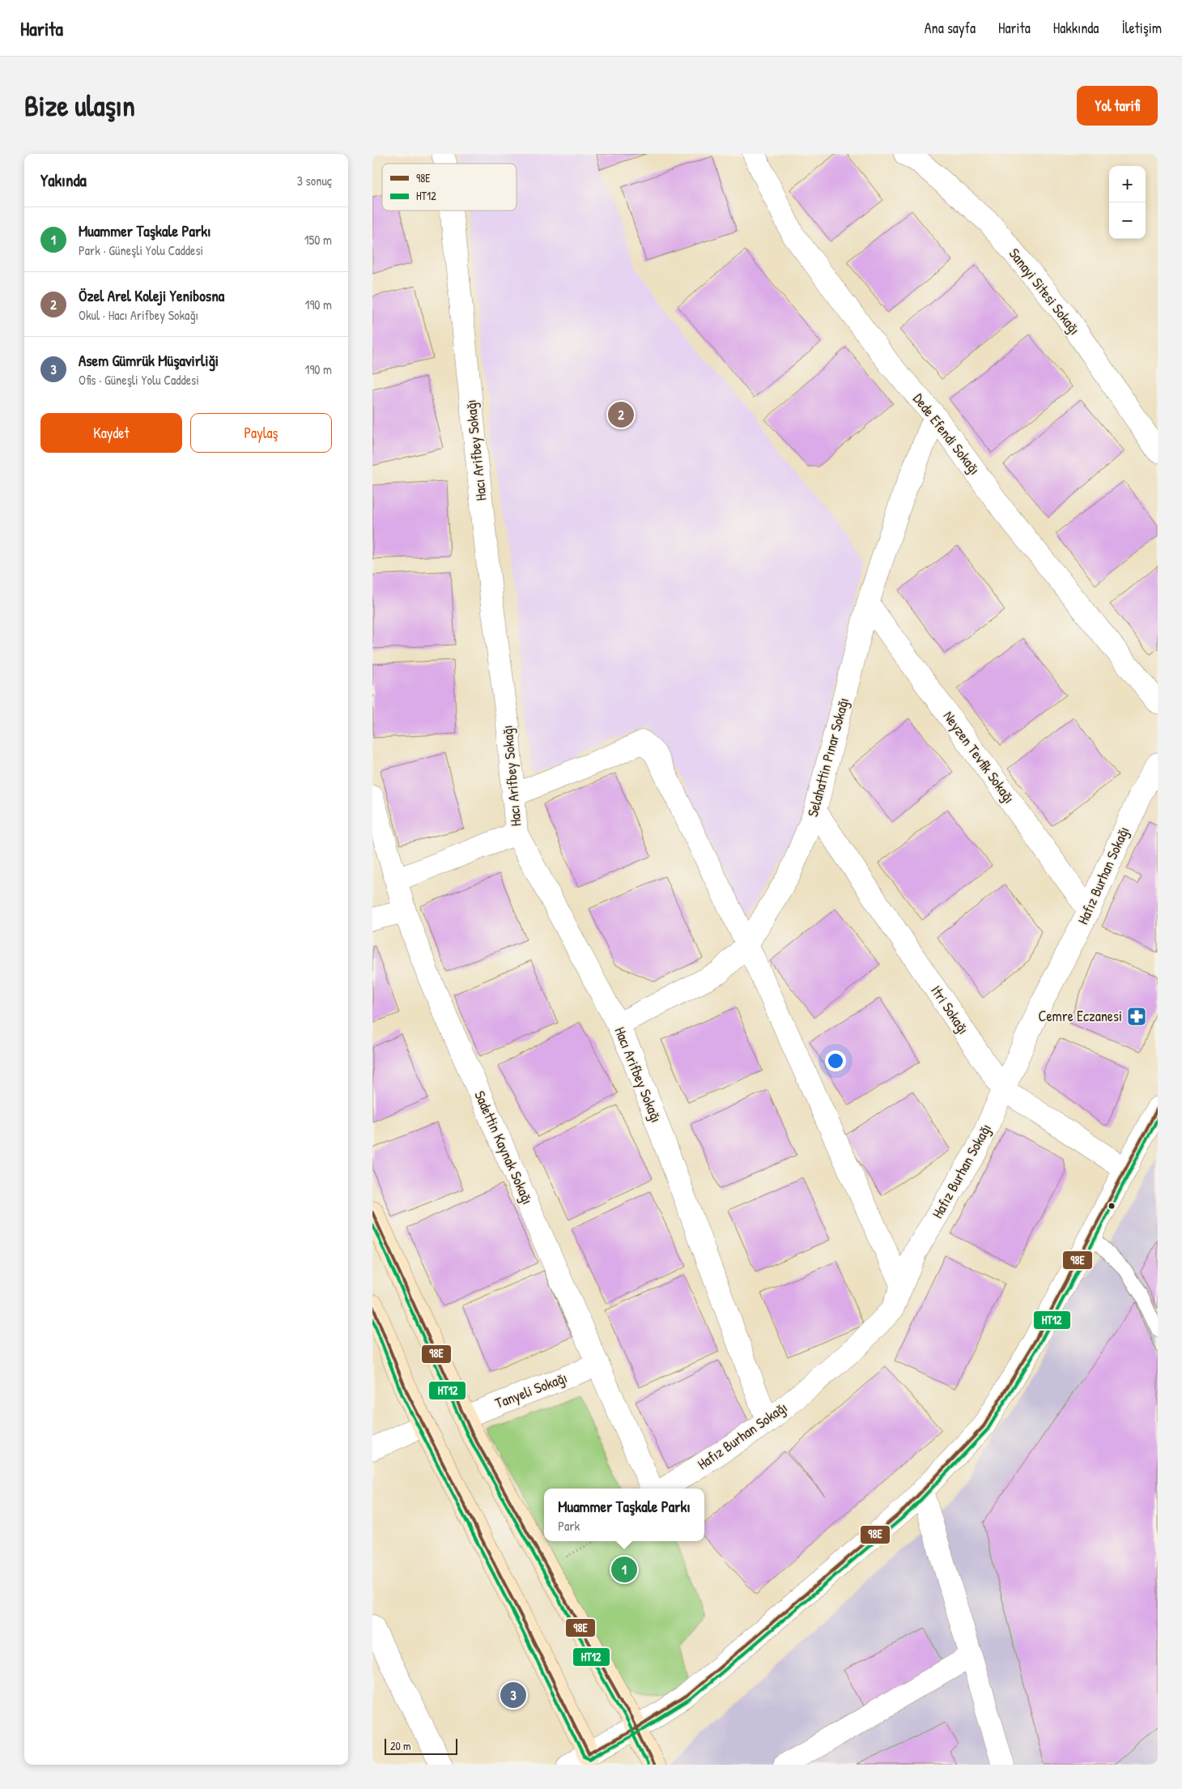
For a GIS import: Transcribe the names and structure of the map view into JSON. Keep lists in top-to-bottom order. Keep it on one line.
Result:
{"streets":{"street":["Sanayi Sitesi Sokağı","Dede Efendi Sokağı","Hacı Arifbey Sokağı","Selahattin Pınar Sokağı","Neyzen Tevfik Sokağı","Hafız Burhan Sokağı","Itri Sokağı","Sadettin Kaynak Sokağı","Tanyeli Sokağı"]},"crossings":[["Dede Efendi Sokağı","Selahattin Pınar Sokağı"],["Hacı Arifbey Sokağı","Selahattin Pınar Sokağı"],["Hacı Arifbey Sokağı","Hafız Burhan Sokağı"],["Selahattin Pınar Sokağı","Neyzen Tevfik Sokağı"],["Selahattin Pınar Sokağı","Itri Sokağı"],["Neyzen Tevfik Sokağı","Hafız Burhan Sokağı"],["Hafız Burhan Sokağı","Itri Sokağı"],["Sadettin Kaynak Sokağı","Tanyeli Sokağı"]],"places":{"pharmacy":["Cemre Eczanesi"]},"lines":["transit line 98E","transit line HT12"],"legend":["98E","HT12"],"scale_bar":"20 m","page":{"header":"Harita","nav":["Ana sayfa","Harita","Hakkında","İletişim"],"buttons":["Yol tarifi",["Kaydet","Paylaş"]],"title":"Bize ulaşın","heading":["Yakında","3 sonuç"],"map_buttons":["+","−"],"list":[{"mark":"1","name":"Muammer Taşkale Parkı","note":"Park · Güneşli Yolu Caddesi","value":"150 m"},{"mark":"2","name":"Özel Arel Koleji Yenibosna","note":"Okul · Hacı Arifbey Sokağı","value":"190 m"},{"mark":"3","name":"Asem Gümrük Müşavirliği","note":"Ofis · Güneşli Yolu Caddesi","value":"190 m"}],"pins":["2","1","3"],"popup":["Muammer Taşkale Parkı","Park"],"scale":"20 m"}}
